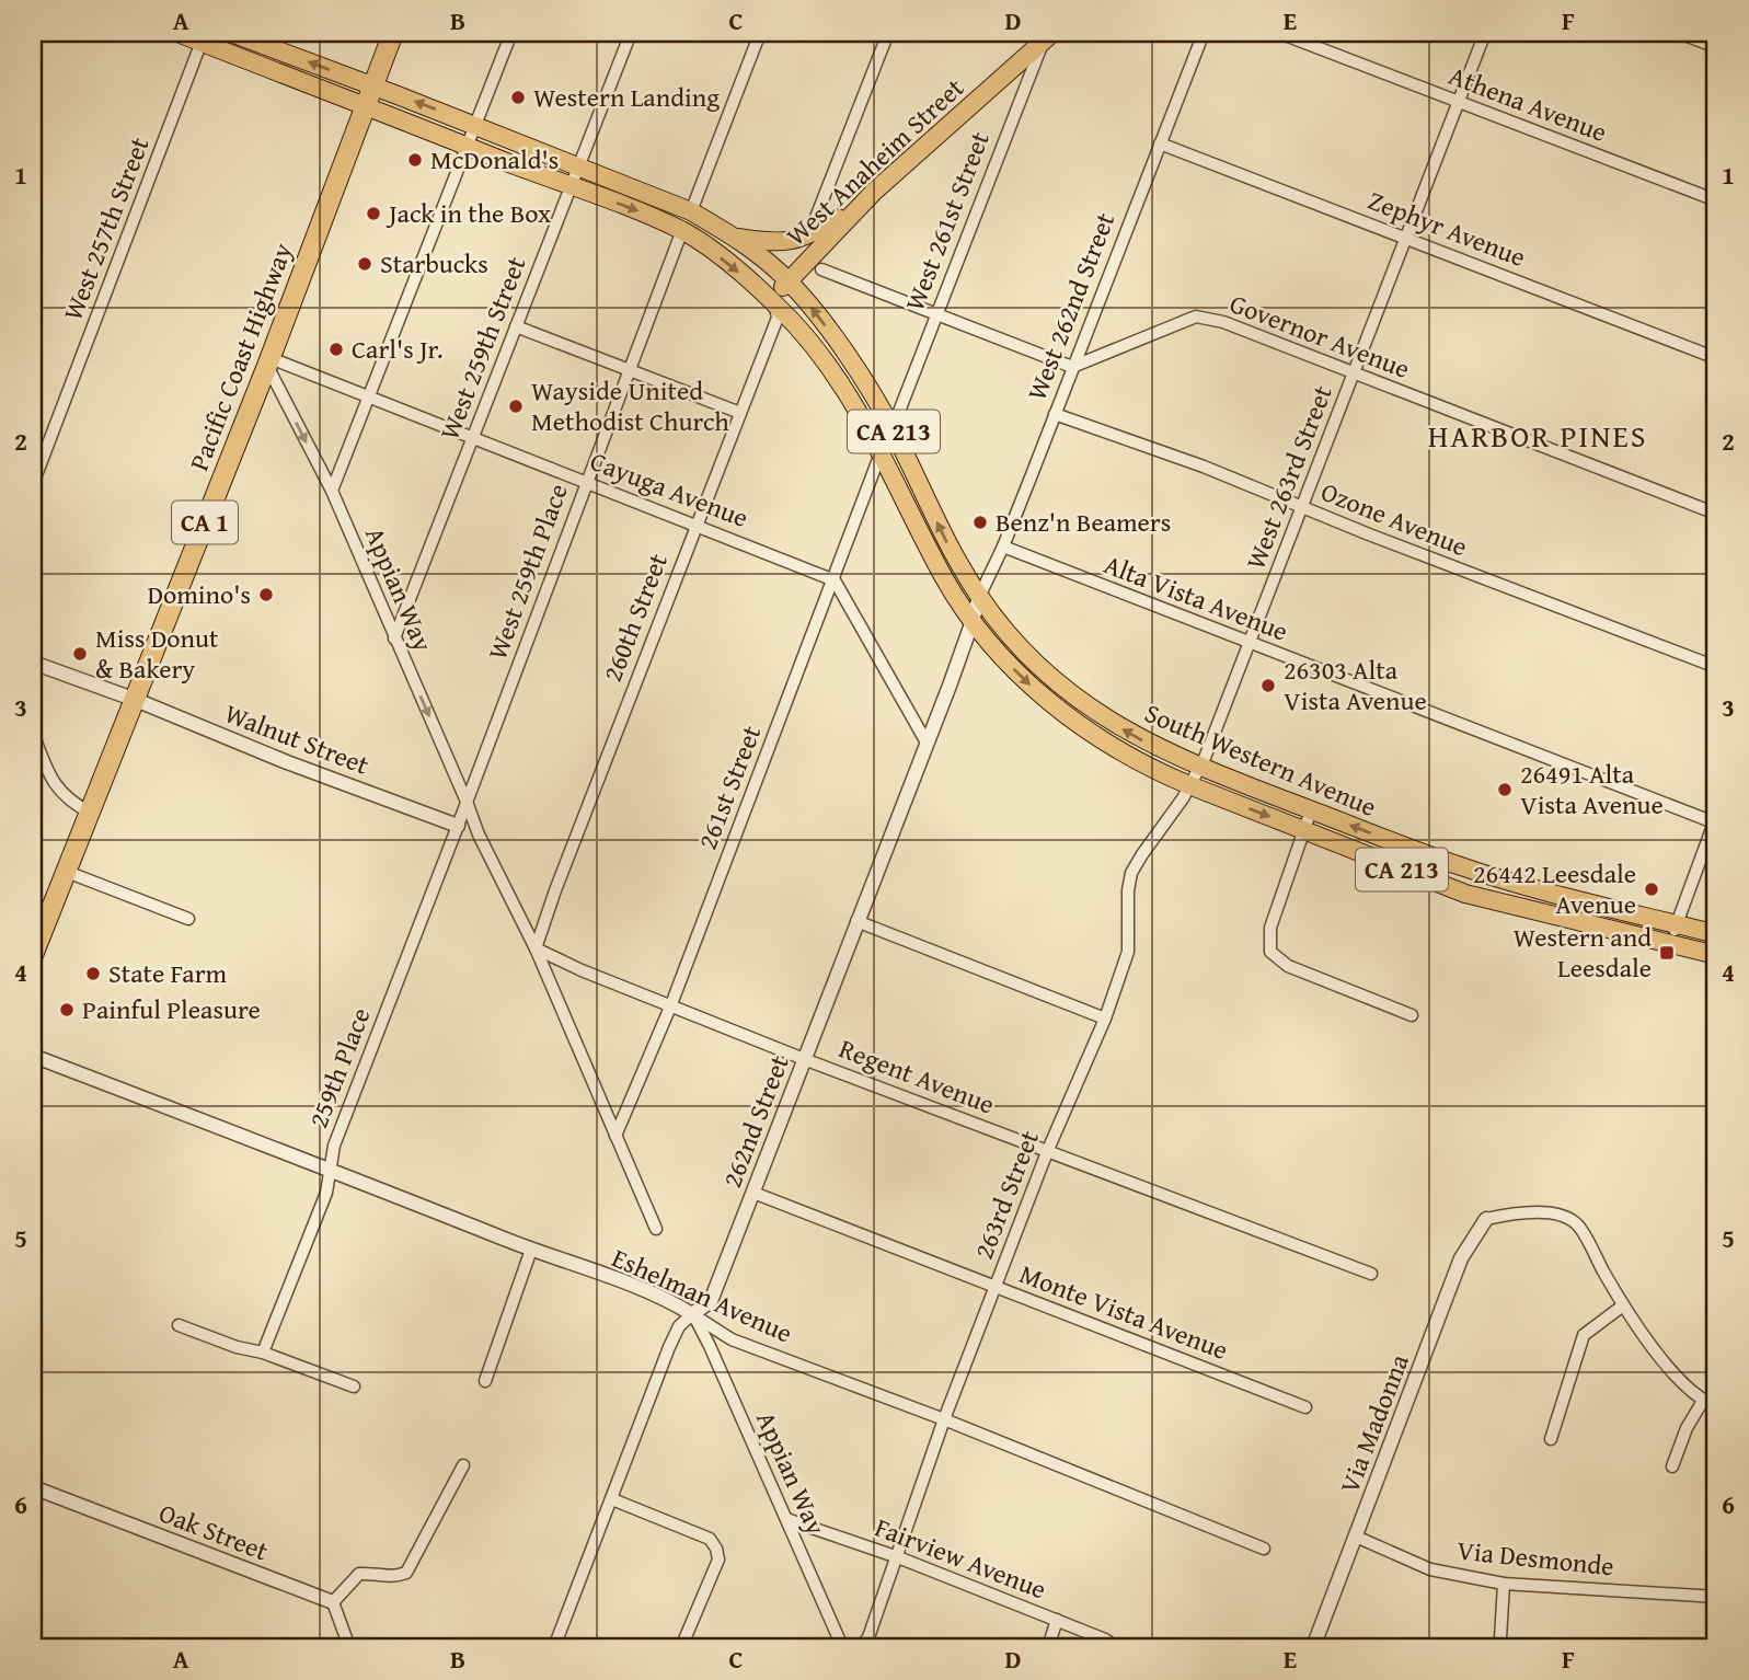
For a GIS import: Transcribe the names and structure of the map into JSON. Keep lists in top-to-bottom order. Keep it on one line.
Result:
{"streets":{"highway":["Pacific Coast Highway","CA 1"],"main road":["West Anaheim Street","CA 213","South Western Avenue"],"street":["Athena Avenue","West 261st Street","West 257th Street","Zephyr Avenue","West 262nd Street","Governor Avenue","West 259th Street","West 263rd Street","Cayuga Avenue","Ozone Avenue","West 259th Place","Appian Way","Alta Vista Avenue","260th Street","Walnut Street","261st Street","259th Place","Regent Avenue","262nd Street","263rd Street","Eshelman Avenue","Monte Vista Avenue","Via Madonna","Oak Street","Fairview Avenue","Via Desmonde"]},"crossings":[["Athena Avenue","West 263rd Street"],["West Anaheim Street","West 261st Street"],["West Anaheim Street","260th Street"],["West Anaheim Street","South Western Avenue"],["West 261st Street","South Western Avenue"],["West 257th Street","South Western Avenue"],["Zephyr Avenue","West 262nd Street"],["Zephyr Avenue","West 263rd Street"],["West 262nd Street","Governor Avenue"],["West 262nd Street","Ozone Avenue"],["West 262nd Street","Alta Vista Avenue"],["West 262nd Street","South Western Avenue"],["West 262nd Street","262nd Street"],["Governor Avenue","West 263rd Street"],["West 259th Street","Cayuga Avenue"],["West 259th Street","Appian Way"],["West 259th Street","South Western Avenue"],["Pacific Coast Highway","Cayuga Avenue"],["Pacific Coast Highway","Appian Way"],["Pacific Coast Highway","Walnut Street"],["Pacific Coast Highway","South Western Avenue"],["West 263rd Street","Ozone Avenue"],["West 263rd Street","Alta Vista Avenue"],["West 263rd Street","South Western Avenue"],["West 263rd Street","263rd Street"],["Cayuga Avenue","West 259th Place"],["Cayuga Avenue","Appian Way"],["Cayuga Avenue","260th Street"],["Cayuga Avenue","261st Street"],["West 259th Place","Appian Way"],["West 259th Place","South Western Avenue"],["West 259th Place","259th Place"],["Appian Way","260th Street"],["Appian Way","261st Street"],["Appian Way","259th Place"],["Appian Way","Regent Avenue"],["Appian Way","262nd Street"],["Appian Way","Eshelman Avenue"],["Appian Way","Fairview Avenue"],["260th Street","South Western Avenue"],["260th Street","Regent Avenue"],["Walnut Street","259th Place"],["South Western Avenue","261st Street"],["South Western Avenue","262nd Street"],["South Western Avenue","263rd Street"],["261st Street","Regent Avenue"],["259th Place","Eshelman Avenue"],["Regent Avenue","262nd Street"],["Regent Avenue","263rd Street"],["262nd Street","Eshelman Avenue"],["262nd Street","Monte Vista Avenue"],["263rd Street","Eshelman Avenue"],["263rd Street","Monte Vista Avenue"],["263rd Street","Fairview Avenue"],["Via Madonna","Via Desmonde"]],"districts":["HARBOR PINES"],"places":{"other":["Western Landing","McDonald's","Jack in the Box","Starbucks","Carl's Jr.","Wayside United Methodist Church","Benz'n Beamers","Domino's","Miss Donut & Bakery","26303 Alta Vista Avenue","26491 Alta Vista Avenue","26442 Leesdale Avenue","State Farm","Painful Pleasure"],"transit":["Western and Leesdale"]},"grid":{"columns":["A","B","C","D","E","F"],"rows":["1","2","3","4","5","6"]}}
